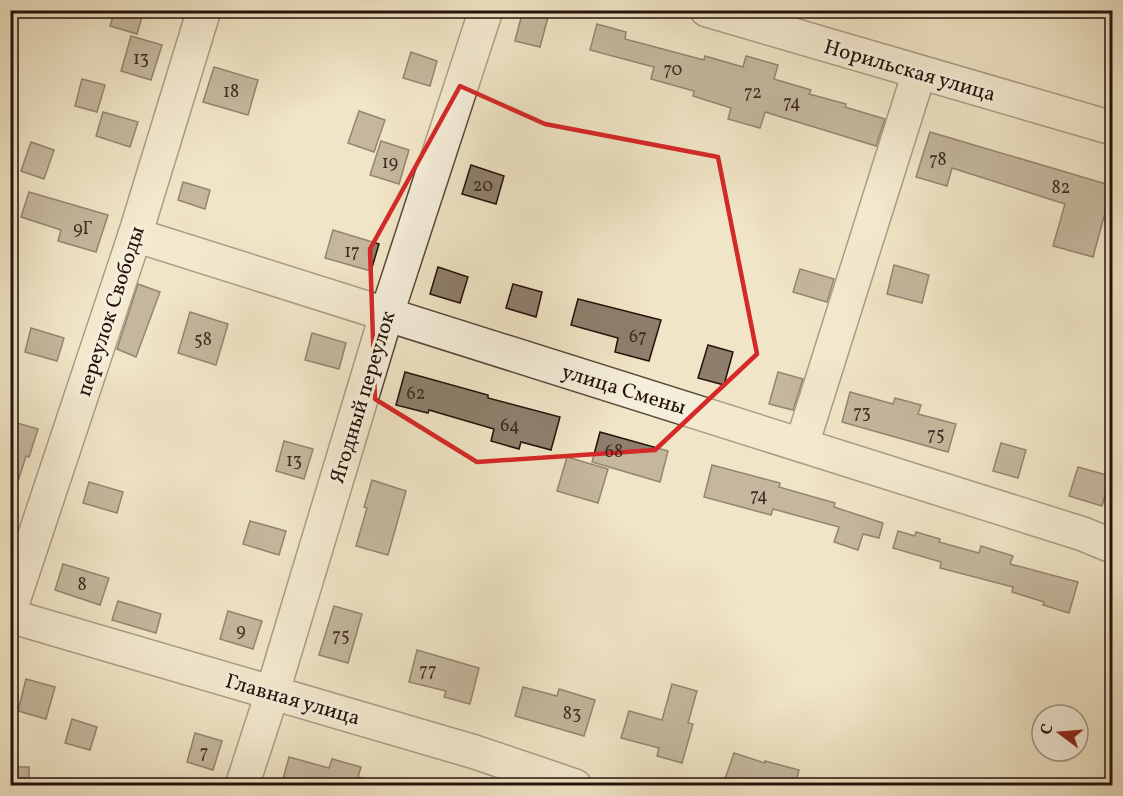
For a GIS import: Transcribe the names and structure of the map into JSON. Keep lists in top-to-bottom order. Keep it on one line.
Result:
{"streets":{"street":["Норильская улица","переулок Свободы","улица Смены","Ягодный переулок","Главная улица"]},"crossings":[["переулок Свободы","улица Смены"],["улица Смены","Ягодный переулок"],["Ягодный переулок","Главная улица"]],"house_numbers":["13","70","18","72","74","78","19","20","82","9Г","17","67","58","62","73","64","75","68","13","74","8","9","75","77","83","7"],"north":"left"}
